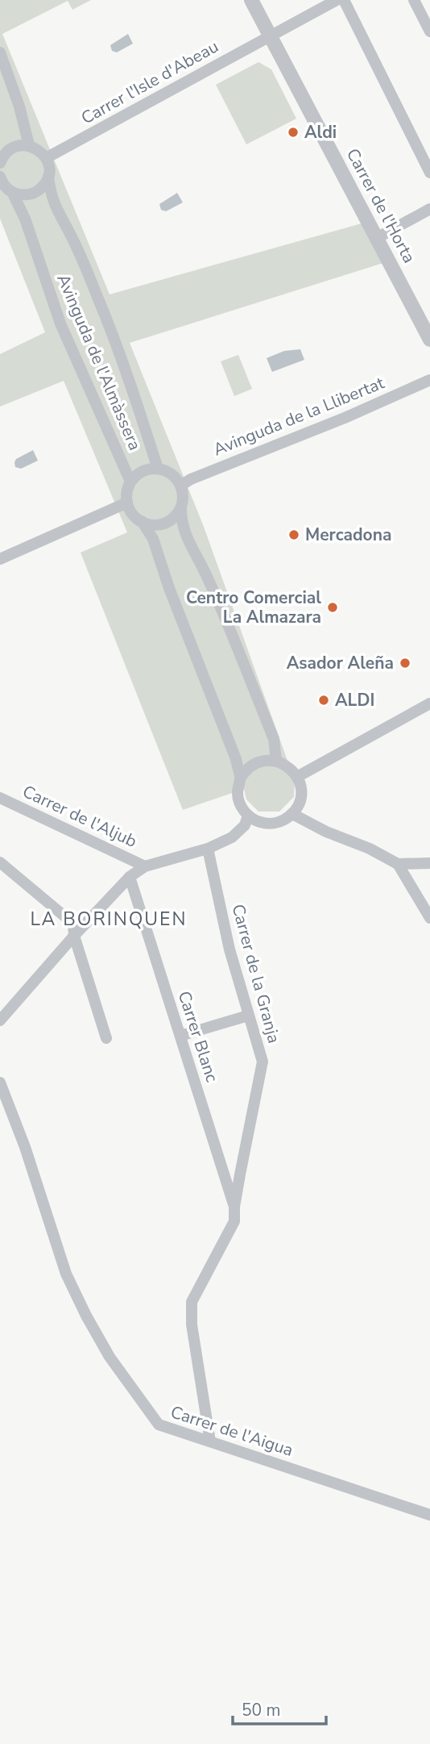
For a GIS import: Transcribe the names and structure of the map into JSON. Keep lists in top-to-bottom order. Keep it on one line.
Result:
{"streets":{"street":["Carrer l'Isle d'Abeau","Carrer de l'Horta","Avinguda de l'Almàssera","Avinguda de la Llibertat","Carrer de l'Aljub","Carrer de la Granja","Carrer Blanc","Carrer de l'Aigua"]},"crossings":[["Carrer l'Isle d'Abeau","Carrer de l'Horta"],["Carrer l'Isle d'Abeau","Avinguda de l'Almàssera"],["Avinguda de l'Almàssera","Avinguda de la Llibertat"],["Carrer de la Granja","Carrer Blanc"],["Carrer de la Granja","Carrer de l'Aigua"]],"districts":["LA BORINQUEN"],"places":["Aldi","Mercadona","Centro Comercial La Almazara","Asador Aleña","ALDI"],"scale_bar":"50 m"}
